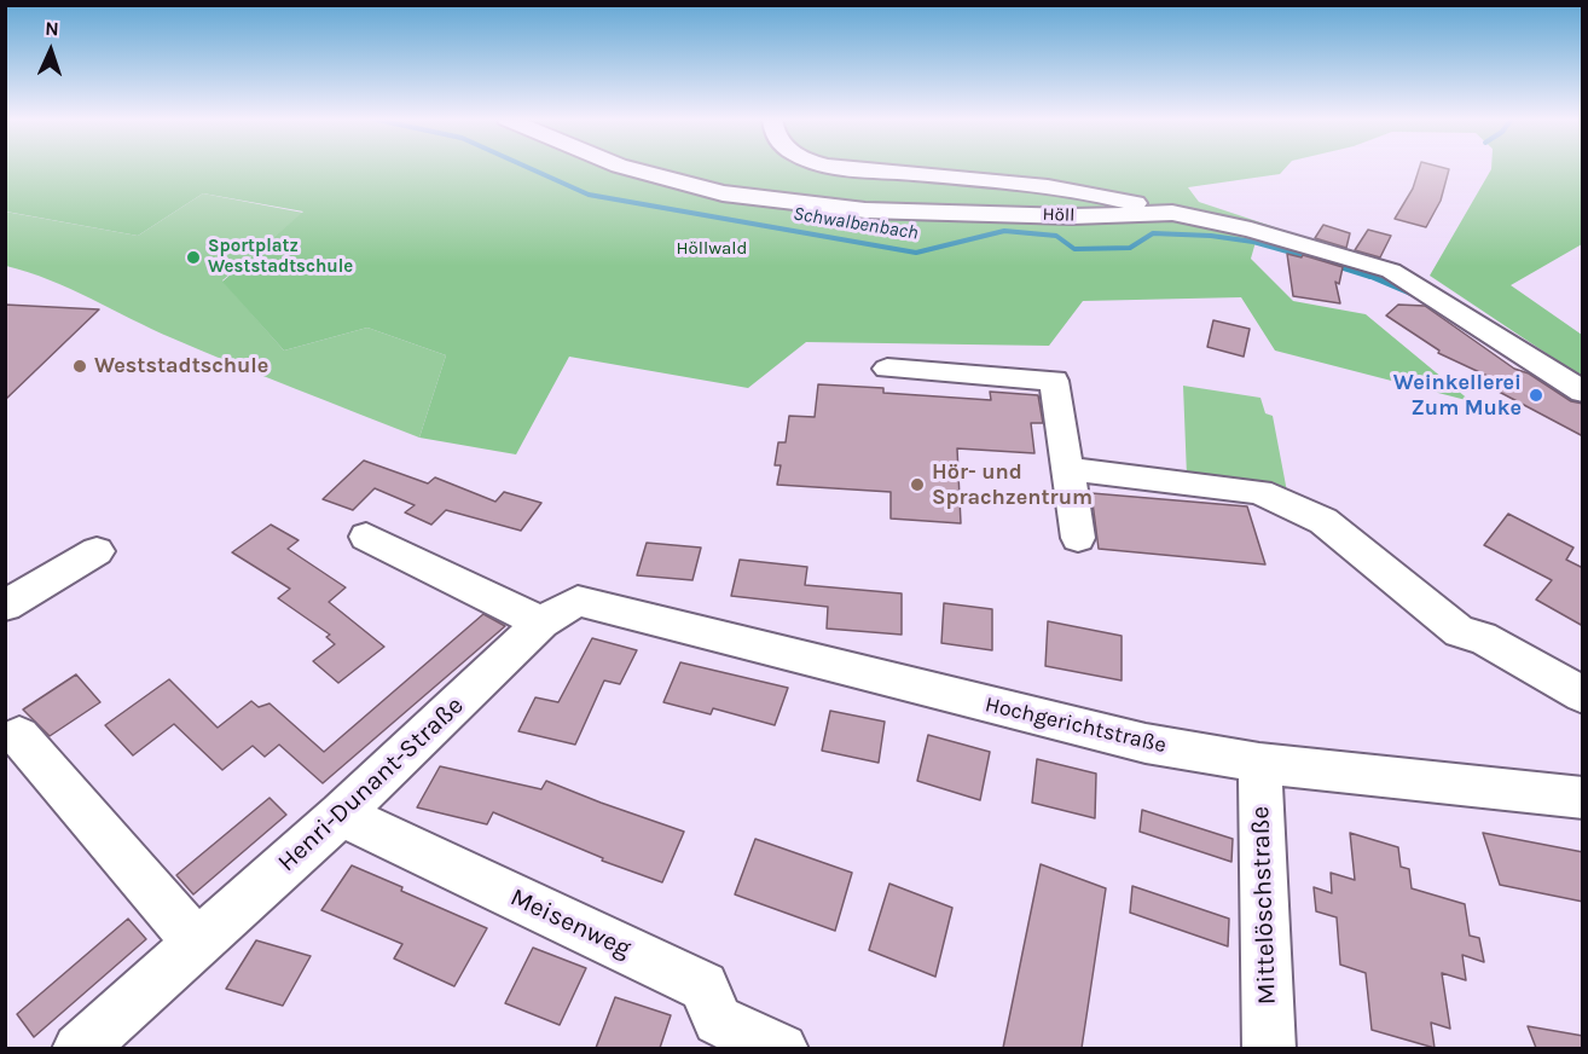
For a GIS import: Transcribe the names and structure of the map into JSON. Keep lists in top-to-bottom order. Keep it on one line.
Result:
{"streets":{"street":["Höll","Hochgerichtstraße","Henri-Dunant-Straße","Mittelöschstraße","Meisenweg"]},"crossings":[["Hochgerichtstraße","Henri-Dunant-Straße"],["Hochgerichtstraße","Mittelöschstraße"],["Henri-Dunant-Straße","Meisenweg"]],"water":["Schwalbenbach"],"parks":["Höllwald"],"places":["Sportplatz Weststadtschule","Weststadtschule","Weinkellerei Zum Muke","Hör- und Sprachzentrum"],"north":"top"}
